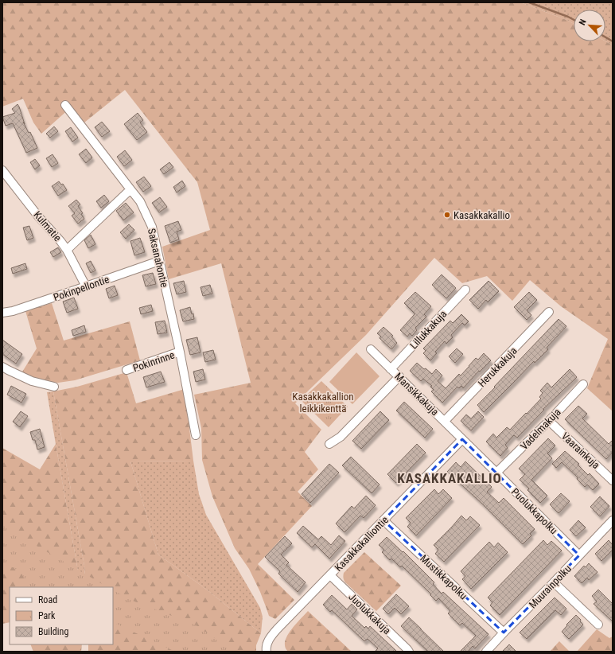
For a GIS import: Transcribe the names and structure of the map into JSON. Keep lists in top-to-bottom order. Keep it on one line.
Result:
{"streets":{"street":["Kulmatie","Saksanahontie","Pokinpellontie","Lillukkakuja","Pokinrinne","Herukkakuja","Mansikkakuja","Vadelmakuja","Vaarainkuja","Puolukkapolku","Kasakkakalliontie","Mustikkapolku","Muurainpolku","Juolukkakuja"]},"crossings":[["Kulmatie","Pokinpellontie"],["Saksanahontie","Pokinpellontie"],["Saksanahontie","Pokinrinne"],["Lillukkakuja","Mansikkakuja"],["Herukkakuja","Mansikkakuja"],["Mansikkakuja","Puolukkapolku"],["Mansikkakuja","Kasakkakalliontie"],["Vadelmakuja","Vaarainkuja"],["Vadelmakuja","Puolukkapolku"],["Puolukkapolku","Kasakkakalliontie"],["Puolukkapolku","Muurainpolku"],["Kasakkakalliontie","Mustikkapolku"],["Kasakkakalliontie","Juolukkakuja"],["Mustikkapolku","Muurainpolku"]],"districts":["KASAKKAKALLIO"],"parks":["Kasakkakallion leikkikenttä"],"places":["Kasakkakallio"],"legend":["Road","Park","Building"],"north":"top left"}
